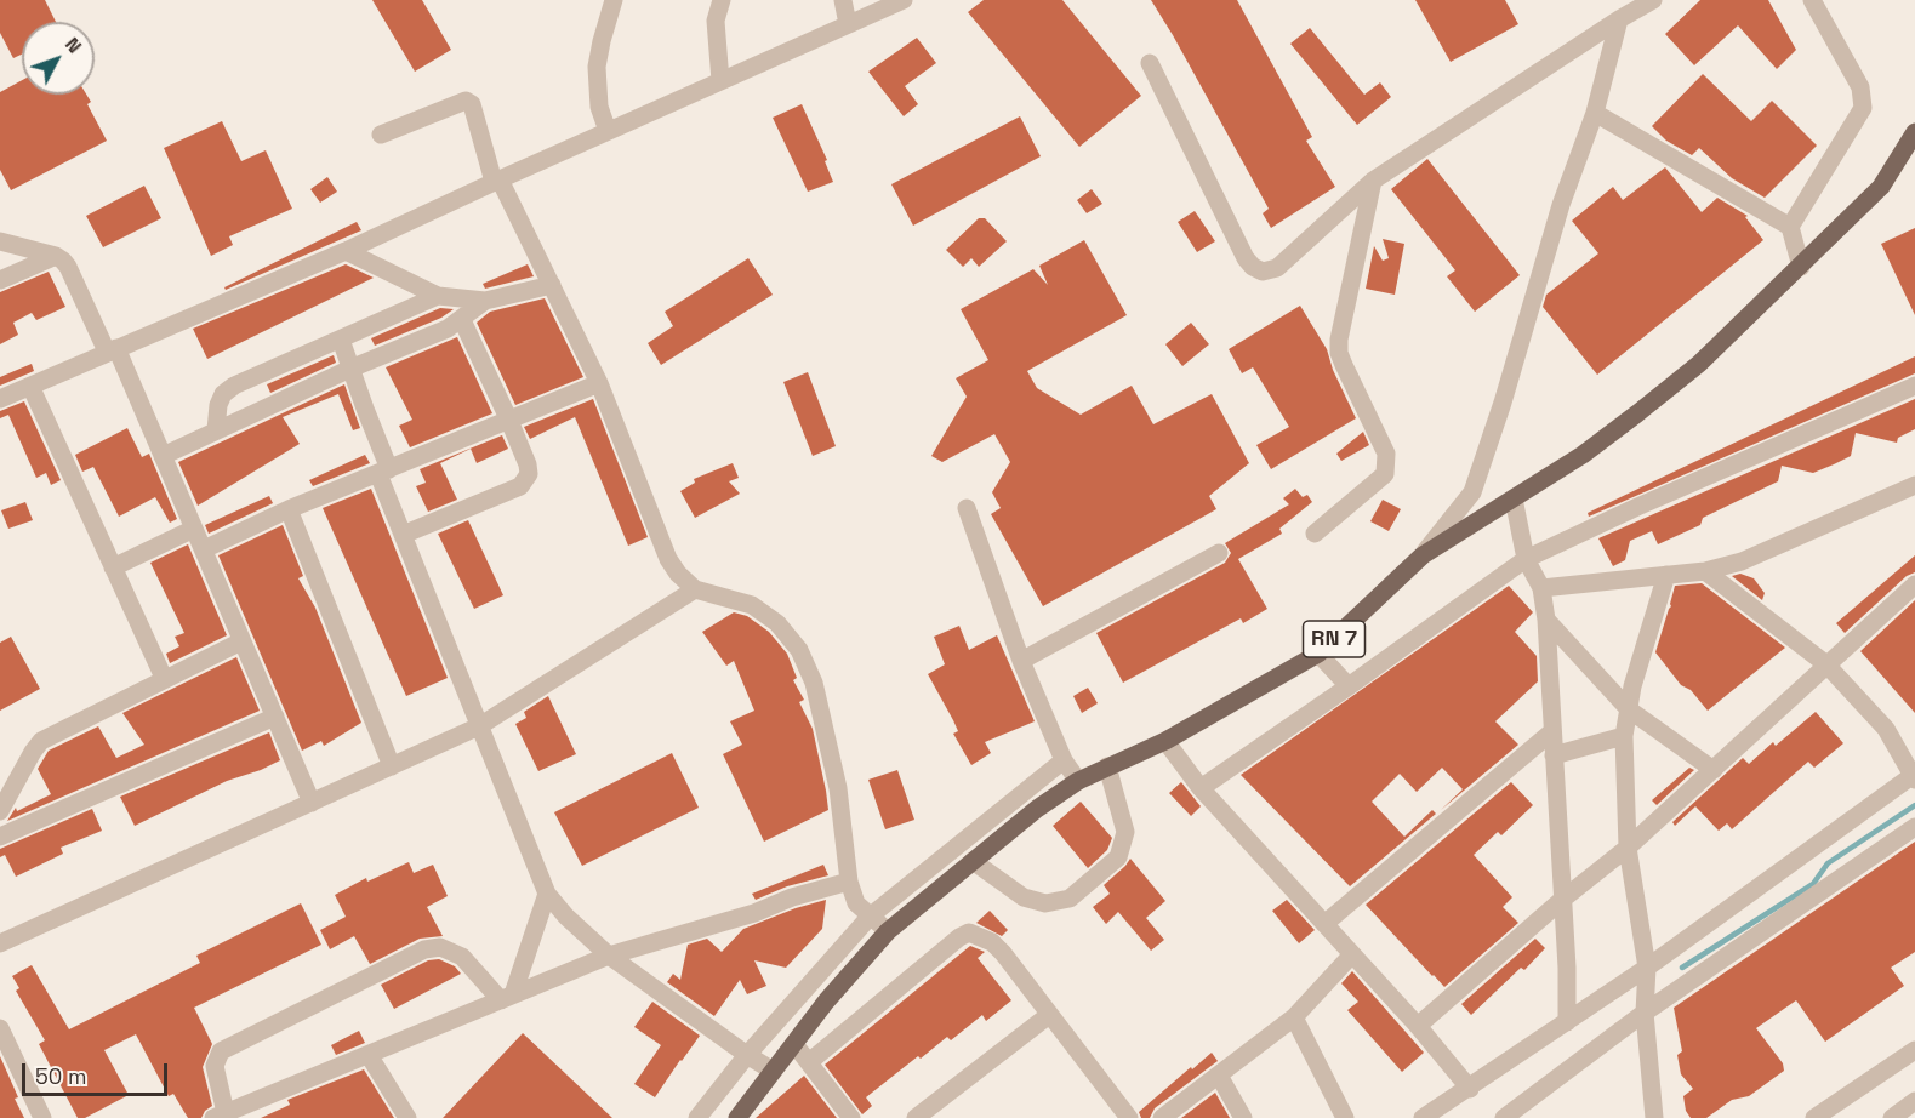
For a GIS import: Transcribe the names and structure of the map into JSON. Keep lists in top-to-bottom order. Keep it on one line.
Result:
{"streets":{"main road":["RN 7"]},"scale_bar":"50 m","north":"top right"}
